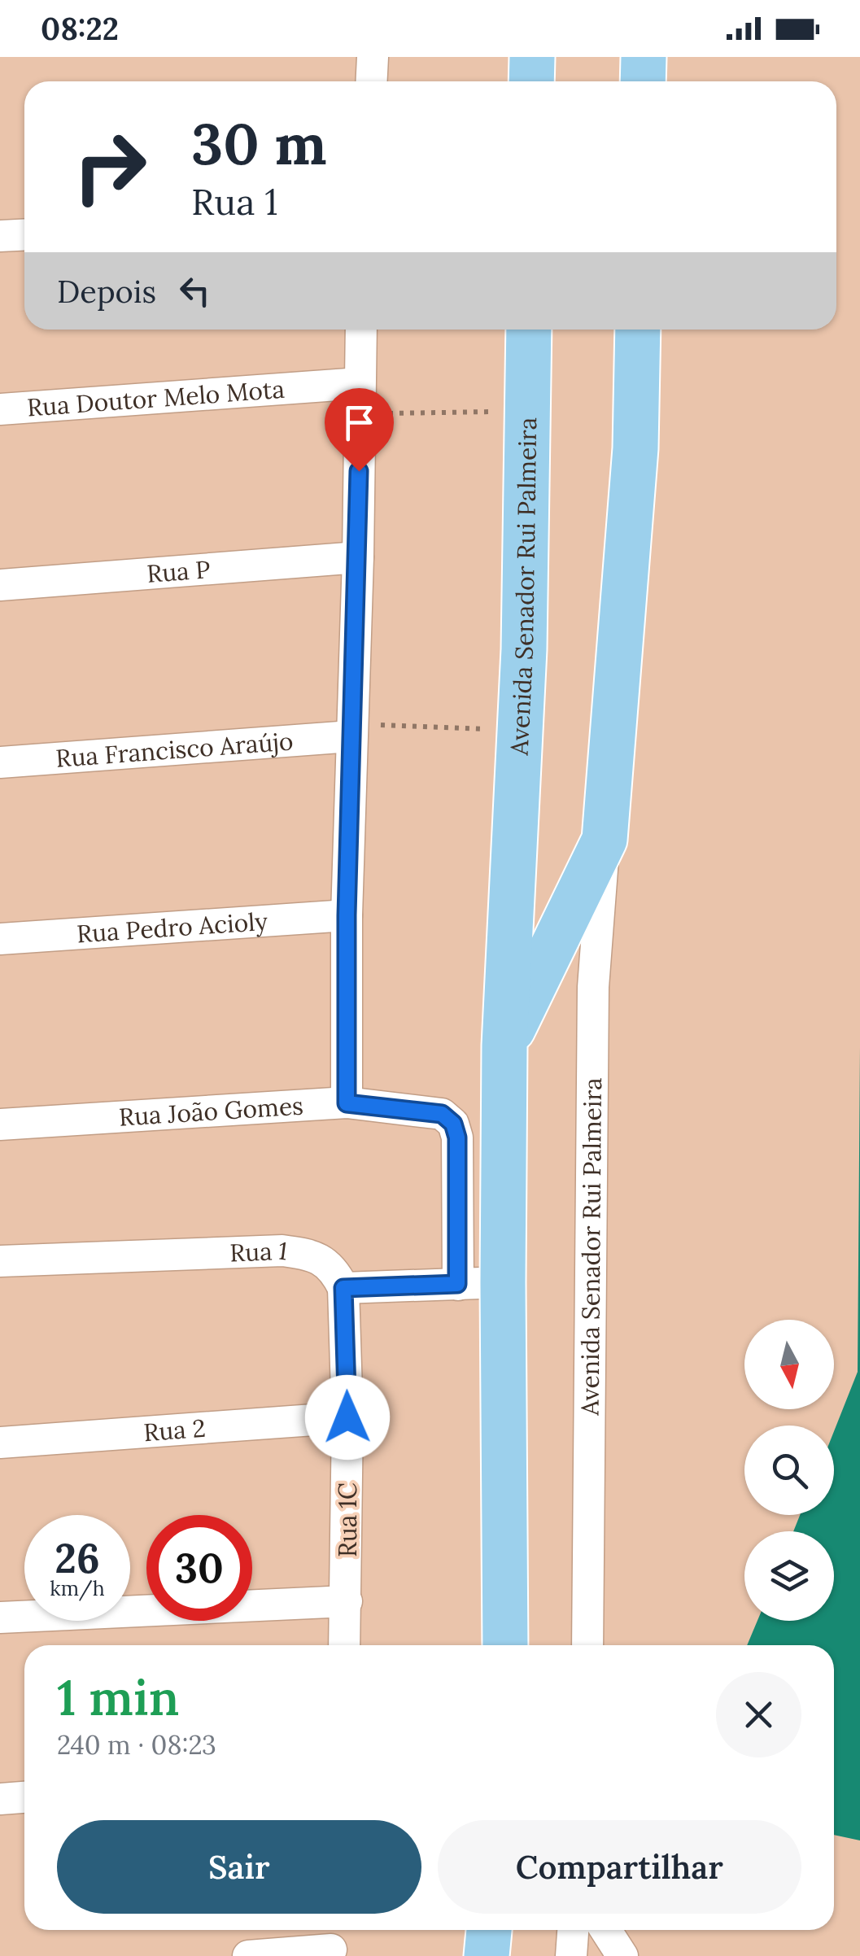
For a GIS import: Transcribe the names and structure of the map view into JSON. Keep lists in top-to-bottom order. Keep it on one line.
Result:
{"streets":{"main road":["Avenida Senador Rui Palmeira"],"street":["Rua Doutor Melo Mota","Rua P","Rua Francisco Araújo","Rua Pedro Acioly","Rua João Gomes","Rua 1","Rua 2","Rua 1C"]},"crossings":[["Rua 1","Rua 1C"],["Rua 2","Rua 1C"]],"north":"bottom","page":{"status":"08:22","turn":["30 m","Rua 1"],"then":"Depois","speed":"26 km/h","limit":"30","heading":["1 min","240 m · 08:23"],"buttons":["Sair","Compartilhar"]}}
